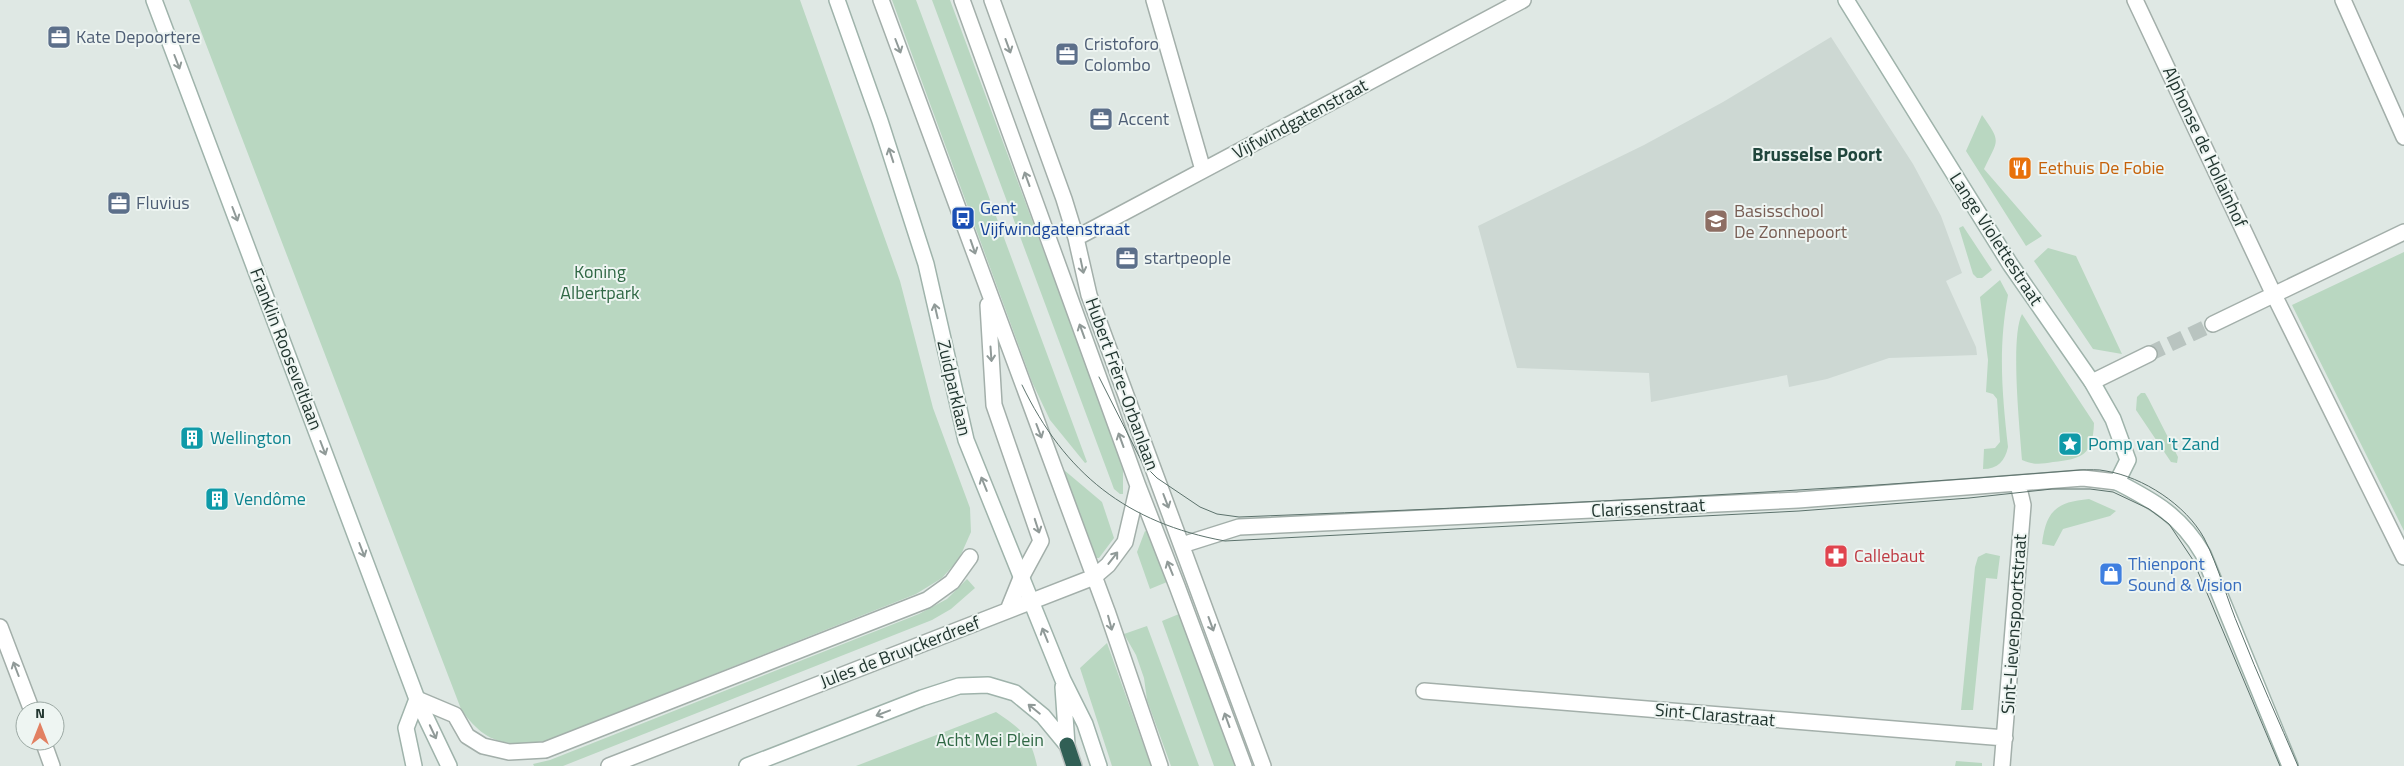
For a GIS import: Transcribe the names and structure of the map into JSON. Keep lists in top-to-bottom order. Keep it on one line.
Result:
{"streets":{"street":["Vijfwindgatenstraat","Alphonse de Hollainhof","Lange Violettestraat","Franklin Rooseveltlaan","Hubert Frère-Orbanlaan","Zuidparklaan","Clarissenstraat","Sint-Lievenspoortstraat","Jules de Bruyckerdreef","Sint-Clarastraat"]},"crossings":[["Vijfwindgatenstraat","Hubert Frère-Orbanlaan"],["Lange Violettestraat","Clarissenstraat"],["Hubert Frère-Orbanlaan","Clarissenstraat"],["Zuidparklaan","Jules de Bruyckerdreef"],["Clarissenstraat","Sint-Lievenspoortstraat"],["Sint-Lievenspoortstraat","Sint-Clarastraat"]],"one_way":["Franklin Rooseveltlaan"],"districts":["Brusselse Poort"],"parks":["Koning Albertpark","Acht Mei Plein"],"places":{"office":["Kate Depoortere","Cristoforo Colombo","Accent","Fluvius","startpeople"],"restaurant":["Eethuis De Fobie"],"bus stop":["Gent Vijfwindgatenstraat"],"school or university":["Basisschool De Zonnepoort"],"building":["Wellington","Vendôme"],"place":["Pomp van 't Zand"],"pharmacy":["Callebaut"],"shop":["Thienpont Sound & Vision"]},"north":"top"}
